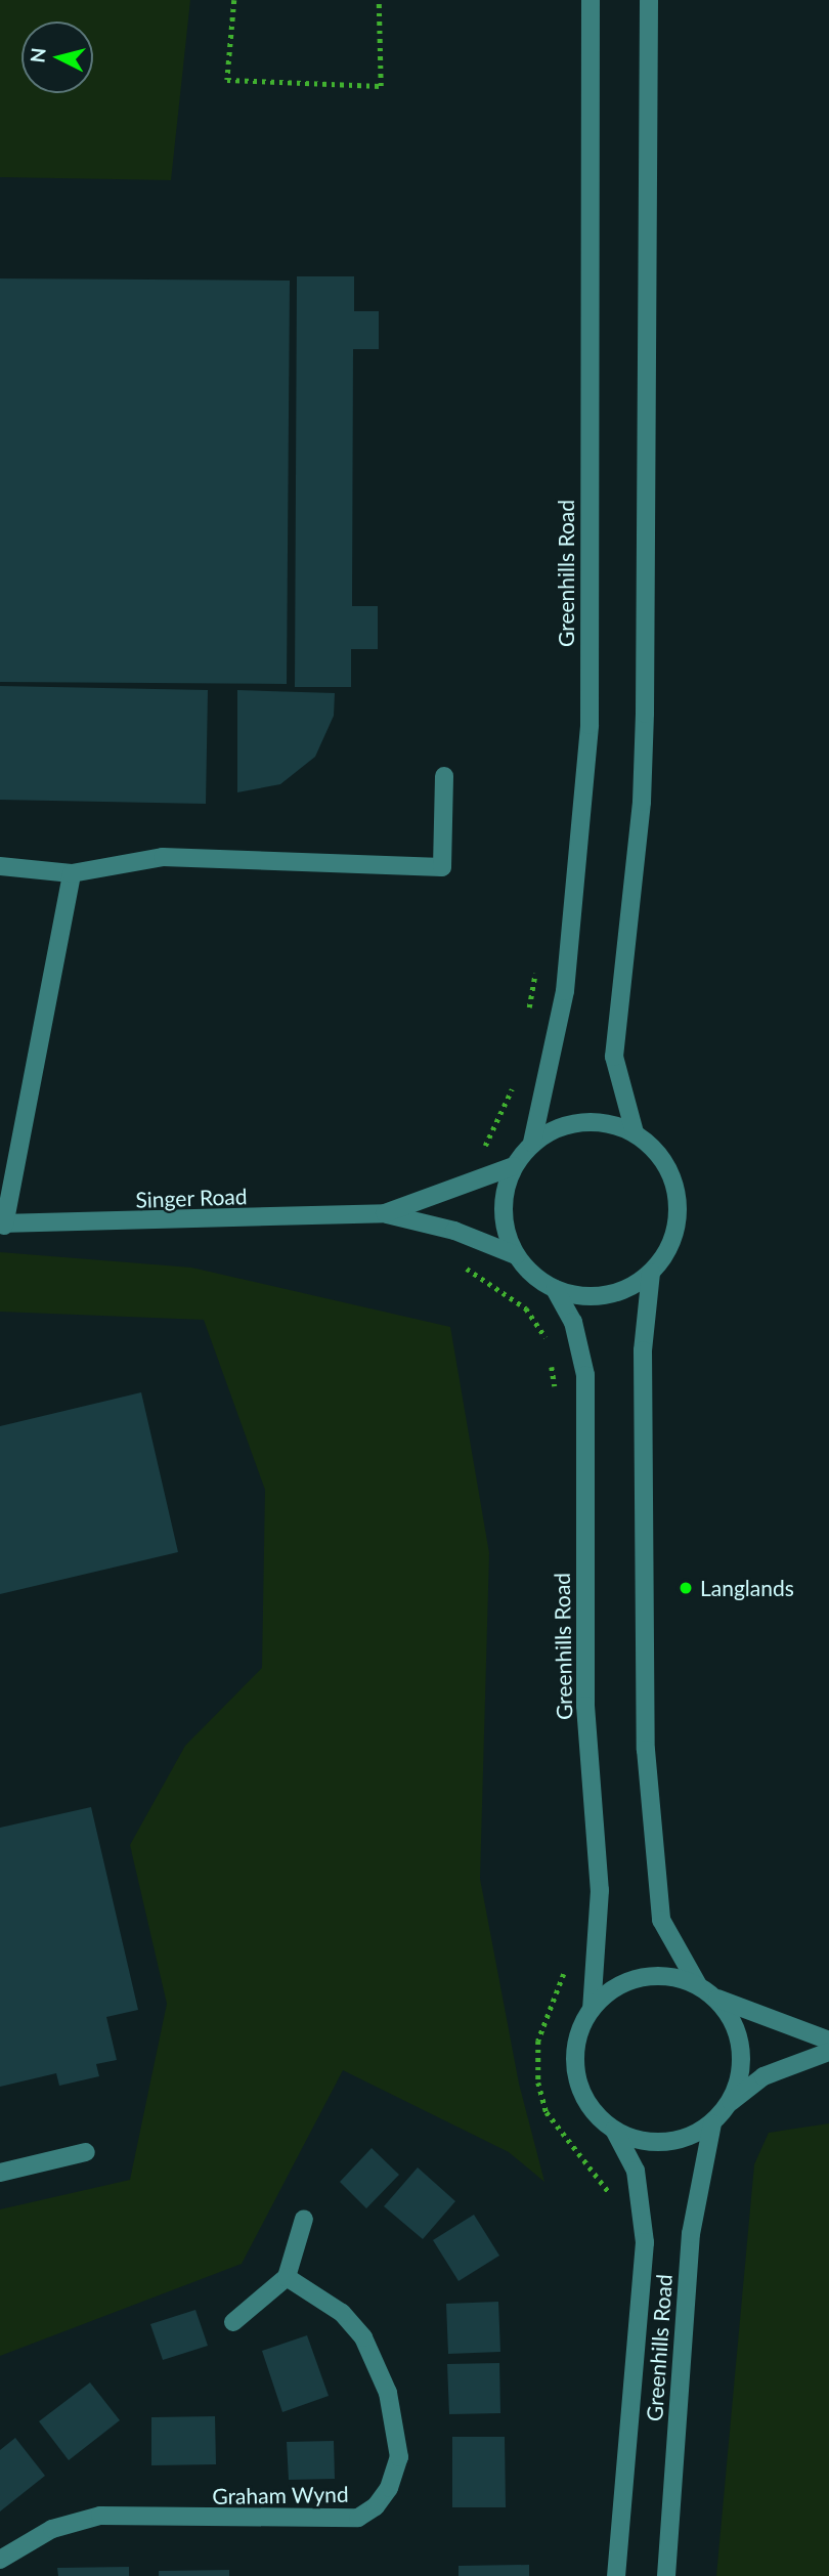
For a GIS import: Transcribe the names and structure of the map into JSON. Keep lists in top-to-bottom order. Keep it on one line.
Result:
{"streets":{"street":["Greenhills Road","Singer Road","Graham Wynd"]},"crossings":[["Greenhills Road","Singer Road"]],"places":["Langlands"],"north":"left"}
